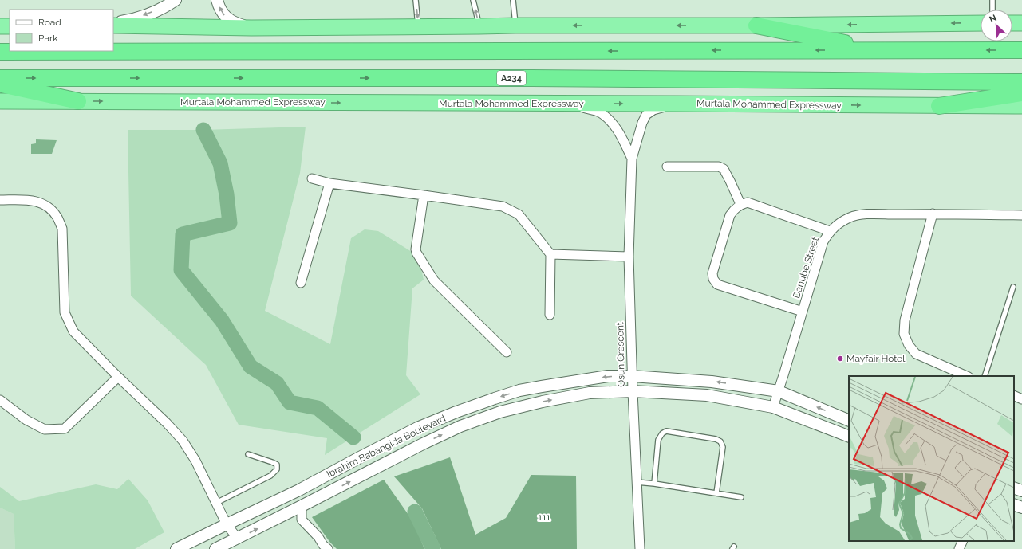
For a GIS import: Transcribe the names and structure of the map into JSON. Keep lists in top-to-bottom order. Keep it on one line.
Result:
{"streets":{"highway":["A234","Murtala Mohammed Expressway"],"street":["Danube Street","Osun Crescent","Ibrahim Babangida Boulevard"]},"crossings":[["Danube Street","Ibrahim Babangida Boulevard"],["Osun Crescent","Ibrahim Babangida Boulevard"]],"parks":["111"],"places":["Mayfair Hotel"],"legend":["Road","Park"],"north":"top left"}
